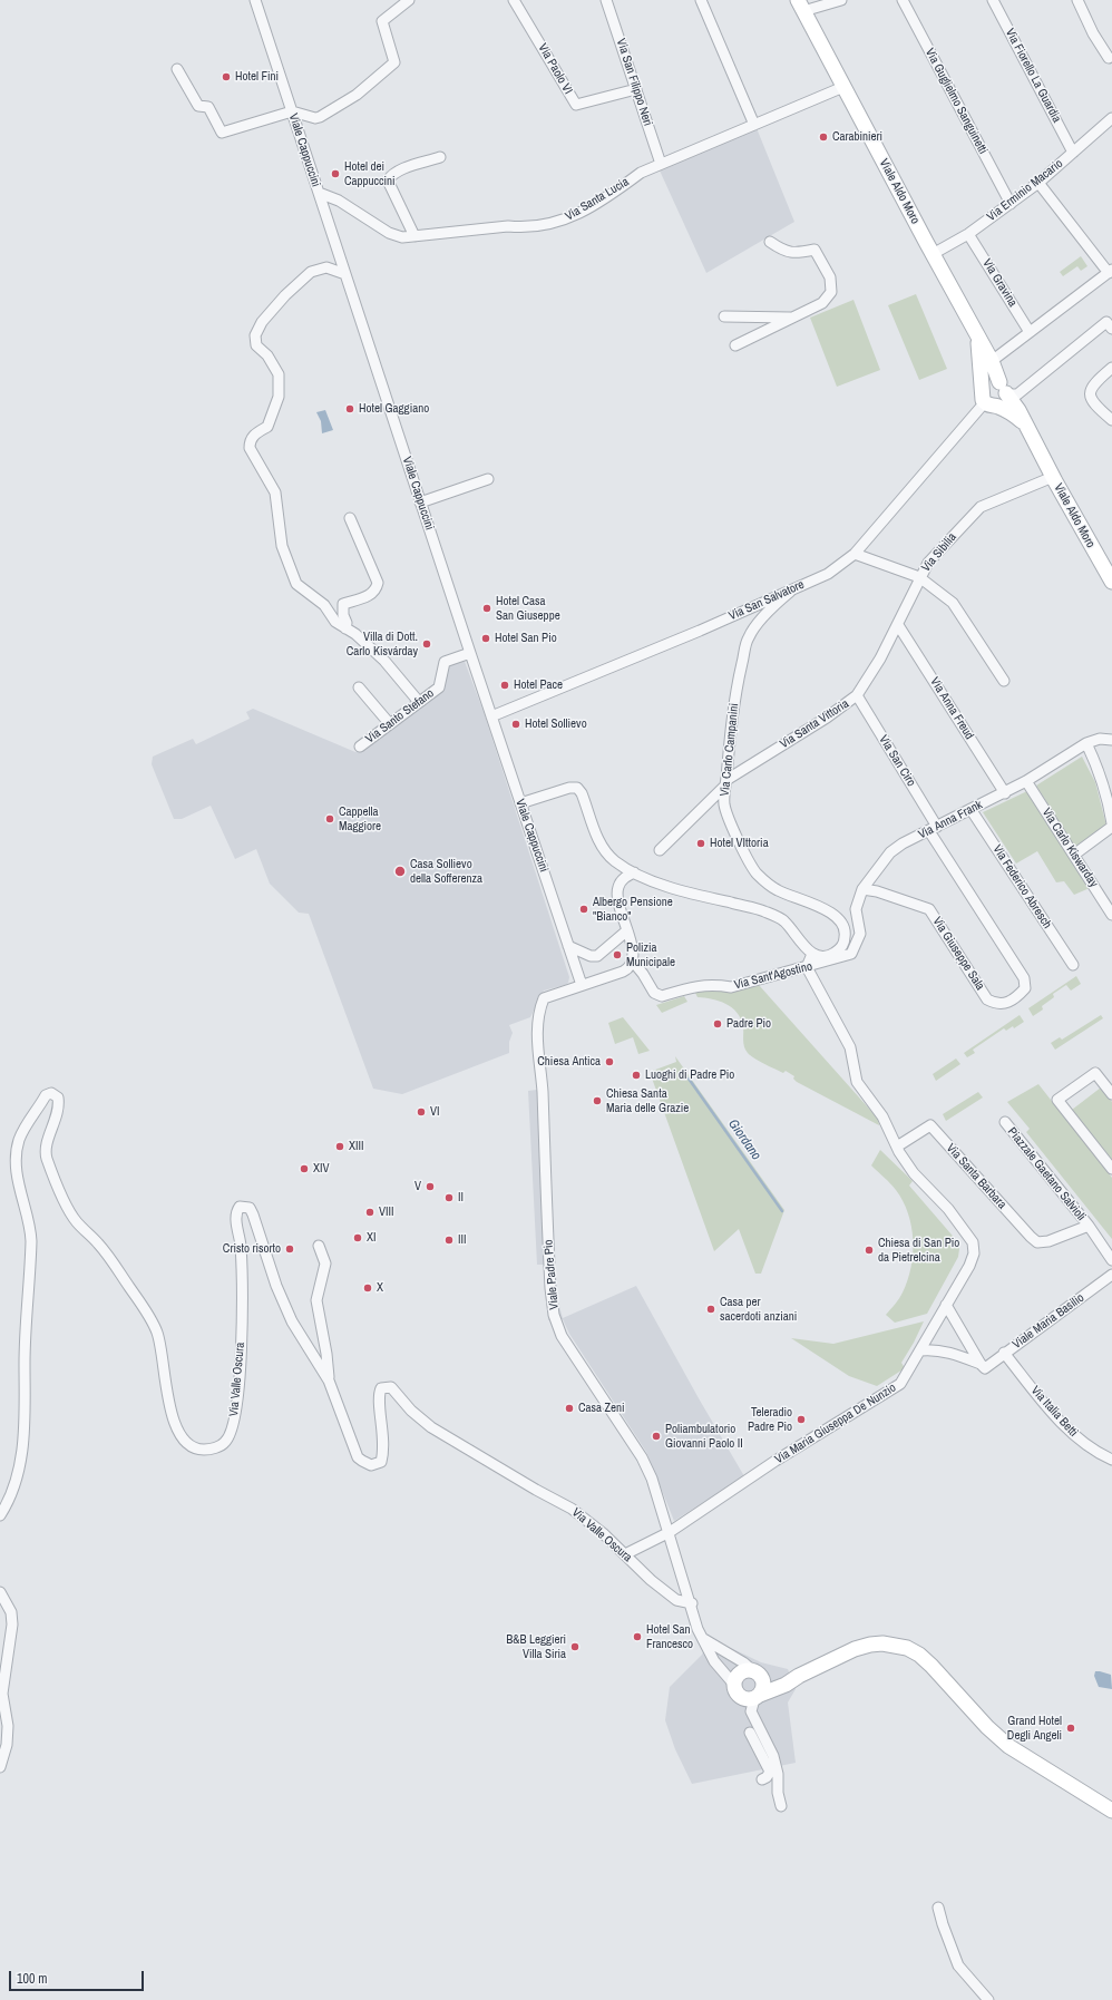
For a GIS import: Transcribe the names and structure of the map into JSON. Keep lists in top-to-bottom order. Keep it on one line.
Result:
{"streets":{"main road":["Viale Aldo Moro"],"street":["Via Paolo VI","Via Fiorello La Guardia","Via San Filippo Neri","Via Guglielmo Sanguinetti","Viale Cappuccini","Via Erminio Macario","Via Santa Lucia","Via Gravina","Via Sibilia","Via San Salvatore","Via Anna Freud","Via Santo Stefano","Via Santa Vittoria","Via Carlo Campanini","Via San Ciro","Via Anna Frank","Via Carlo Kiswarday","Via Federico Abresch","Via Giuseppe Sala","Via Sant'Agostino","Piazzale Gaetano Salvioli","Via Santa Barbara","Viale Padre Pio","Viale Maria Basilio","Via Valle Oscura","Via Italia Betti","Via Maria Giuseppa De Nunzio"]},"crossings":[["Via Paolo VI","Via San Filippo Neri"],["Via Fiorello La Guardia","Via Erminio Macario"],["Via San Filippo Neri","Via Santa Lucia"],["Via Guglielmo Sanguinetti","Via Erminio Macario"],["Viale Cappuccini","Via Santa Lucia"],["Viale Cappuccini","Via San Salvatore"],["Viale Cappuccini","Via Santo Stefano"],["Viale Cappuccini","Viale Padre Pio"],["Via Erminio Macario","Viale Aldo Moro"],["Via Erminio Macario","Via Gravina"],["Viale Aldo Moro","Via Santa Lucia"],["Viale Aldo Moro","Via Sibilia"],["Viale Aldo Moro","Via San Salvatore"],["Via Sibilia","Via Santa Vittoria"],["Via San Salvatore","Via Carlo Campanini"],["Via Anna Freud","Via Santa Vittoria"],["Via Anna Freud","Via Anna Frank"],["Via Santa Vittoria","Via Carlo Campanini"],["Via Santa Vittoria","Via San Ciro"],["Via San Ciro","Via Anna Frank"],["Via San Ciro","Via Giuseppe Sala"],["Via Anna Frank","Via Carlo Kiswarday"],["Via Anna Frank","Via Federico Abresch"],["Via Anna Frank","Via Giuseppe Sala"],["Via Anna Frank","Via Sant'Agostino"],["Piazzale Gaetano Salvioli","Via Santa Barbara"],["Via Santa Barbara","Via Maria Giuseppa De Nunzio"],["Viale Padre Pio","Via Valle Oscura"],["Viale Padre Pio","Via Maria Giuseppa De Nunzio"],["Viale Maria Basilio","Via Italia Betti"],["Via Valle Oscura","Via Maria Giuseppa De Nunzio"]],"water":["Giordano"],"places":["Hotel Fini","Carabinieri","Hotel dei Cappuccini","Hotel Gaggiano","Hotel Casa San Giuseppe","Hotel San Pio","Villa di Dott. Carlo Kisvárday","Hotel Pace","Hotel Sollievo","Cappella Maggiore","Hotel VIttoria","Casa Sollievo della Sofferenza","Albergo Pensione \"Bianco\"","Polizia Municipale","Padre Pio","Chiesa Antica","Luoghi di Padre Pio","Chiesa Santa Maria delle Grazie","VI","XIII","XIV","V","II","VIII","XI","III","Cristo risorto","Chiesa di San Pio da Pietrelcina","X","Casa per sacerdoti anziani","Casa Zeni","Teleradio Padre Pio","Poliambulatorio Giovanni Paolo II","Hotel San Francesco","B&B Leggieri Villa Siria","Grand Hotel Degli Angeli"],"scale_bar":"100 m"}
